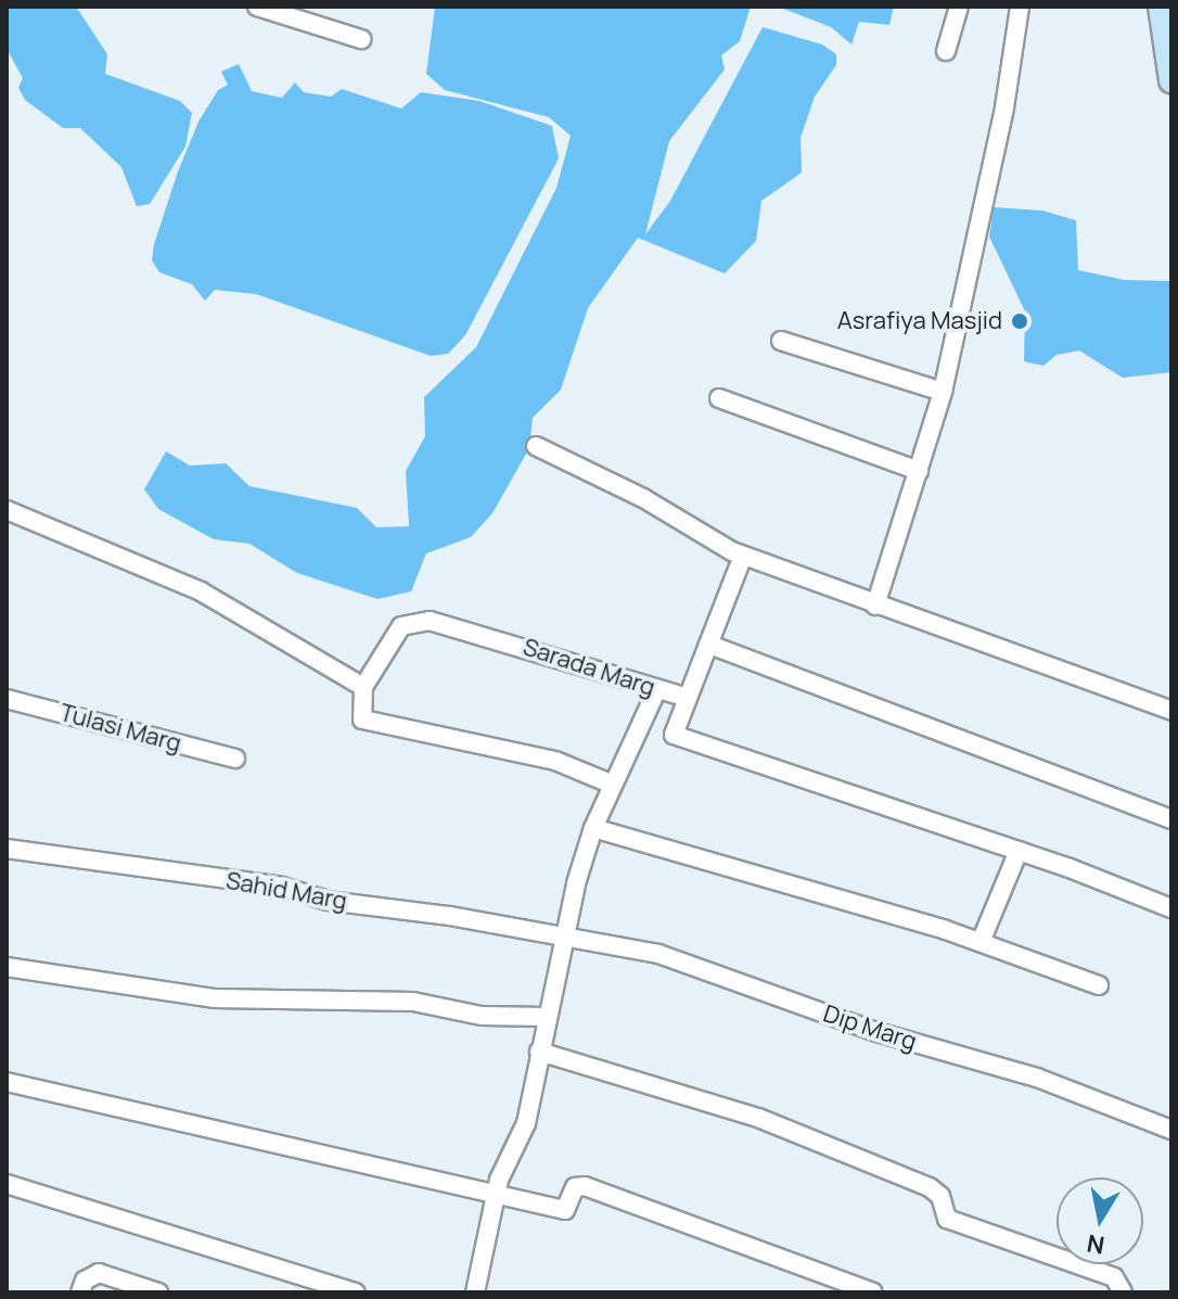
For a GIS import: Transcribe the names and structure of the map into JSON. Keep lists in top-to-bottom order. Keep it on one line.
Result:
{"streets":{"street":["Sarada Marg","Tulasi Marg","Sahid Marg","Dip Marg"]},"crossings":[["Sahid Marg","Dip Marg"]],"places":["Asrafiya Masjid"],"north":"bottom"}
